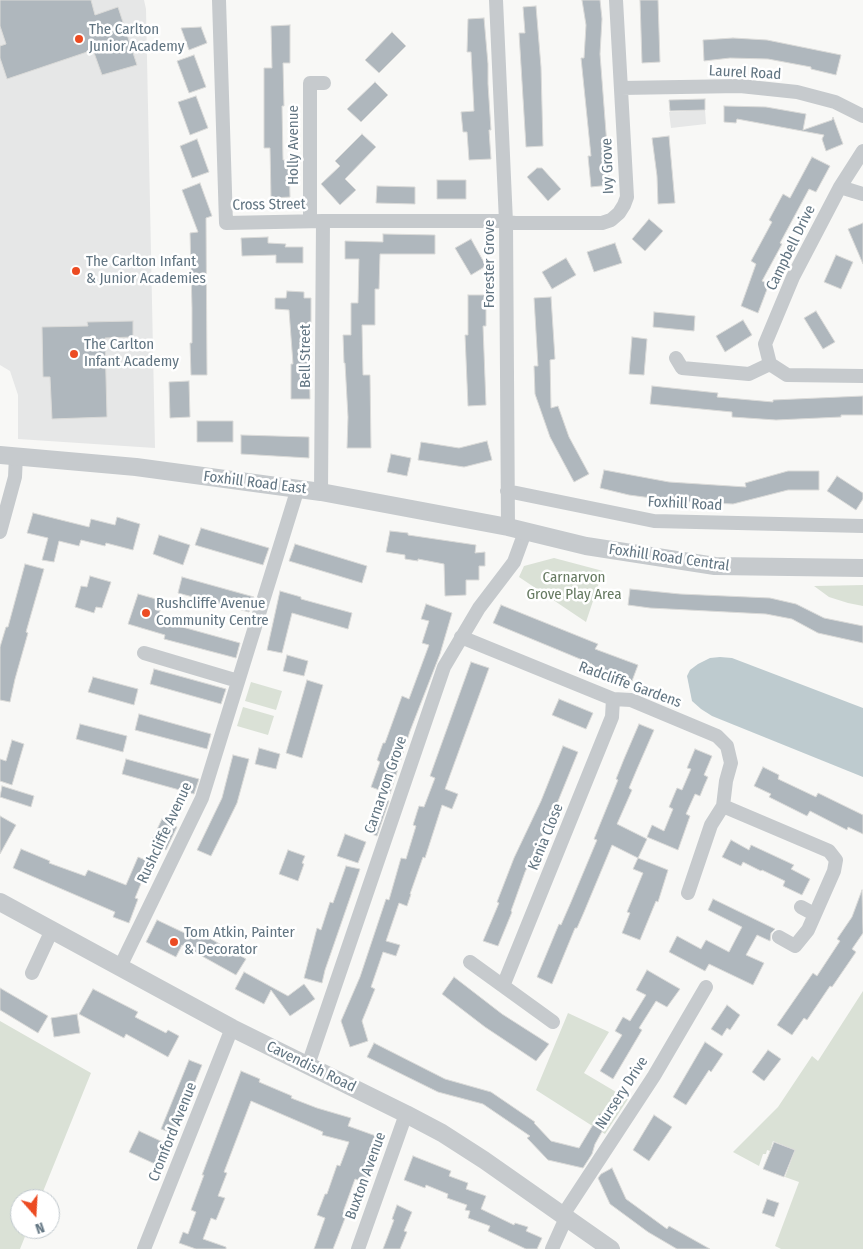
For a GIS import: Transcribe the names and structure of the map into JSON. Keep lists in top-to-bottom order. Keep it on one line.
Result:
{"streets":{"street":["Laurel Road","Holly Avenue","Ivy Grove","Cross Street","Campbell Drive","Forester Grove","Bell Street","Foxhill Road East","Foxhill Road","Foxhill Road Central","Radcliffe Gardens","Carnarvon Grove","Rushcliffe Avenue","Kenia Close","Cavendish Road","Nursery Drive","Cromford Avenue","Buxton Avenue"]},"crossings":[["Laurel Road","Ivy Grove"],["Holly Avenue","Cross Street"],["Holly Avenue","Bell Street"],["Ivy Grove","Cross Street"],["Ivy Grove","Forester Grove"],["Cross Street","Forester Grove"],["Cross Street","Bell Street"],["Forester Grove","Foxhill Road East"],["Forester Grove","Foxhill Road"],["Forester Grove","Foxhill Road Central"],["Bell Street","Foxhill Road East"],["Foxhill Road East","Foxhill Road Central"],["Foxhill Road East","Rushcliffe Avenue"],["Foxhill Road Central","Carnarvon Grove"],["Radcliffe Gardens","Carnarvon Grove"],["Radcliffe Gardens","Kenia Close"],["Carnarvon Grove","Cavendish Road"],["Rushcliffe Avenue","Cavendish Road"],["Cavendish Road","Nursery Drive"],["Cavendish Road","Cromford Avenue"],["Cavendish Road","Buxton Avenue"]],"parks":["Carnarvon Grove Play Area"],"places":["The Carlton Junior Academy","The Carlton Infant & Junior Academies","The Carlton Infant Academy","Rushcliffe Avenue Community Centre","Tom Atkin, Painter & Decorator"],"north":"bottom"}
